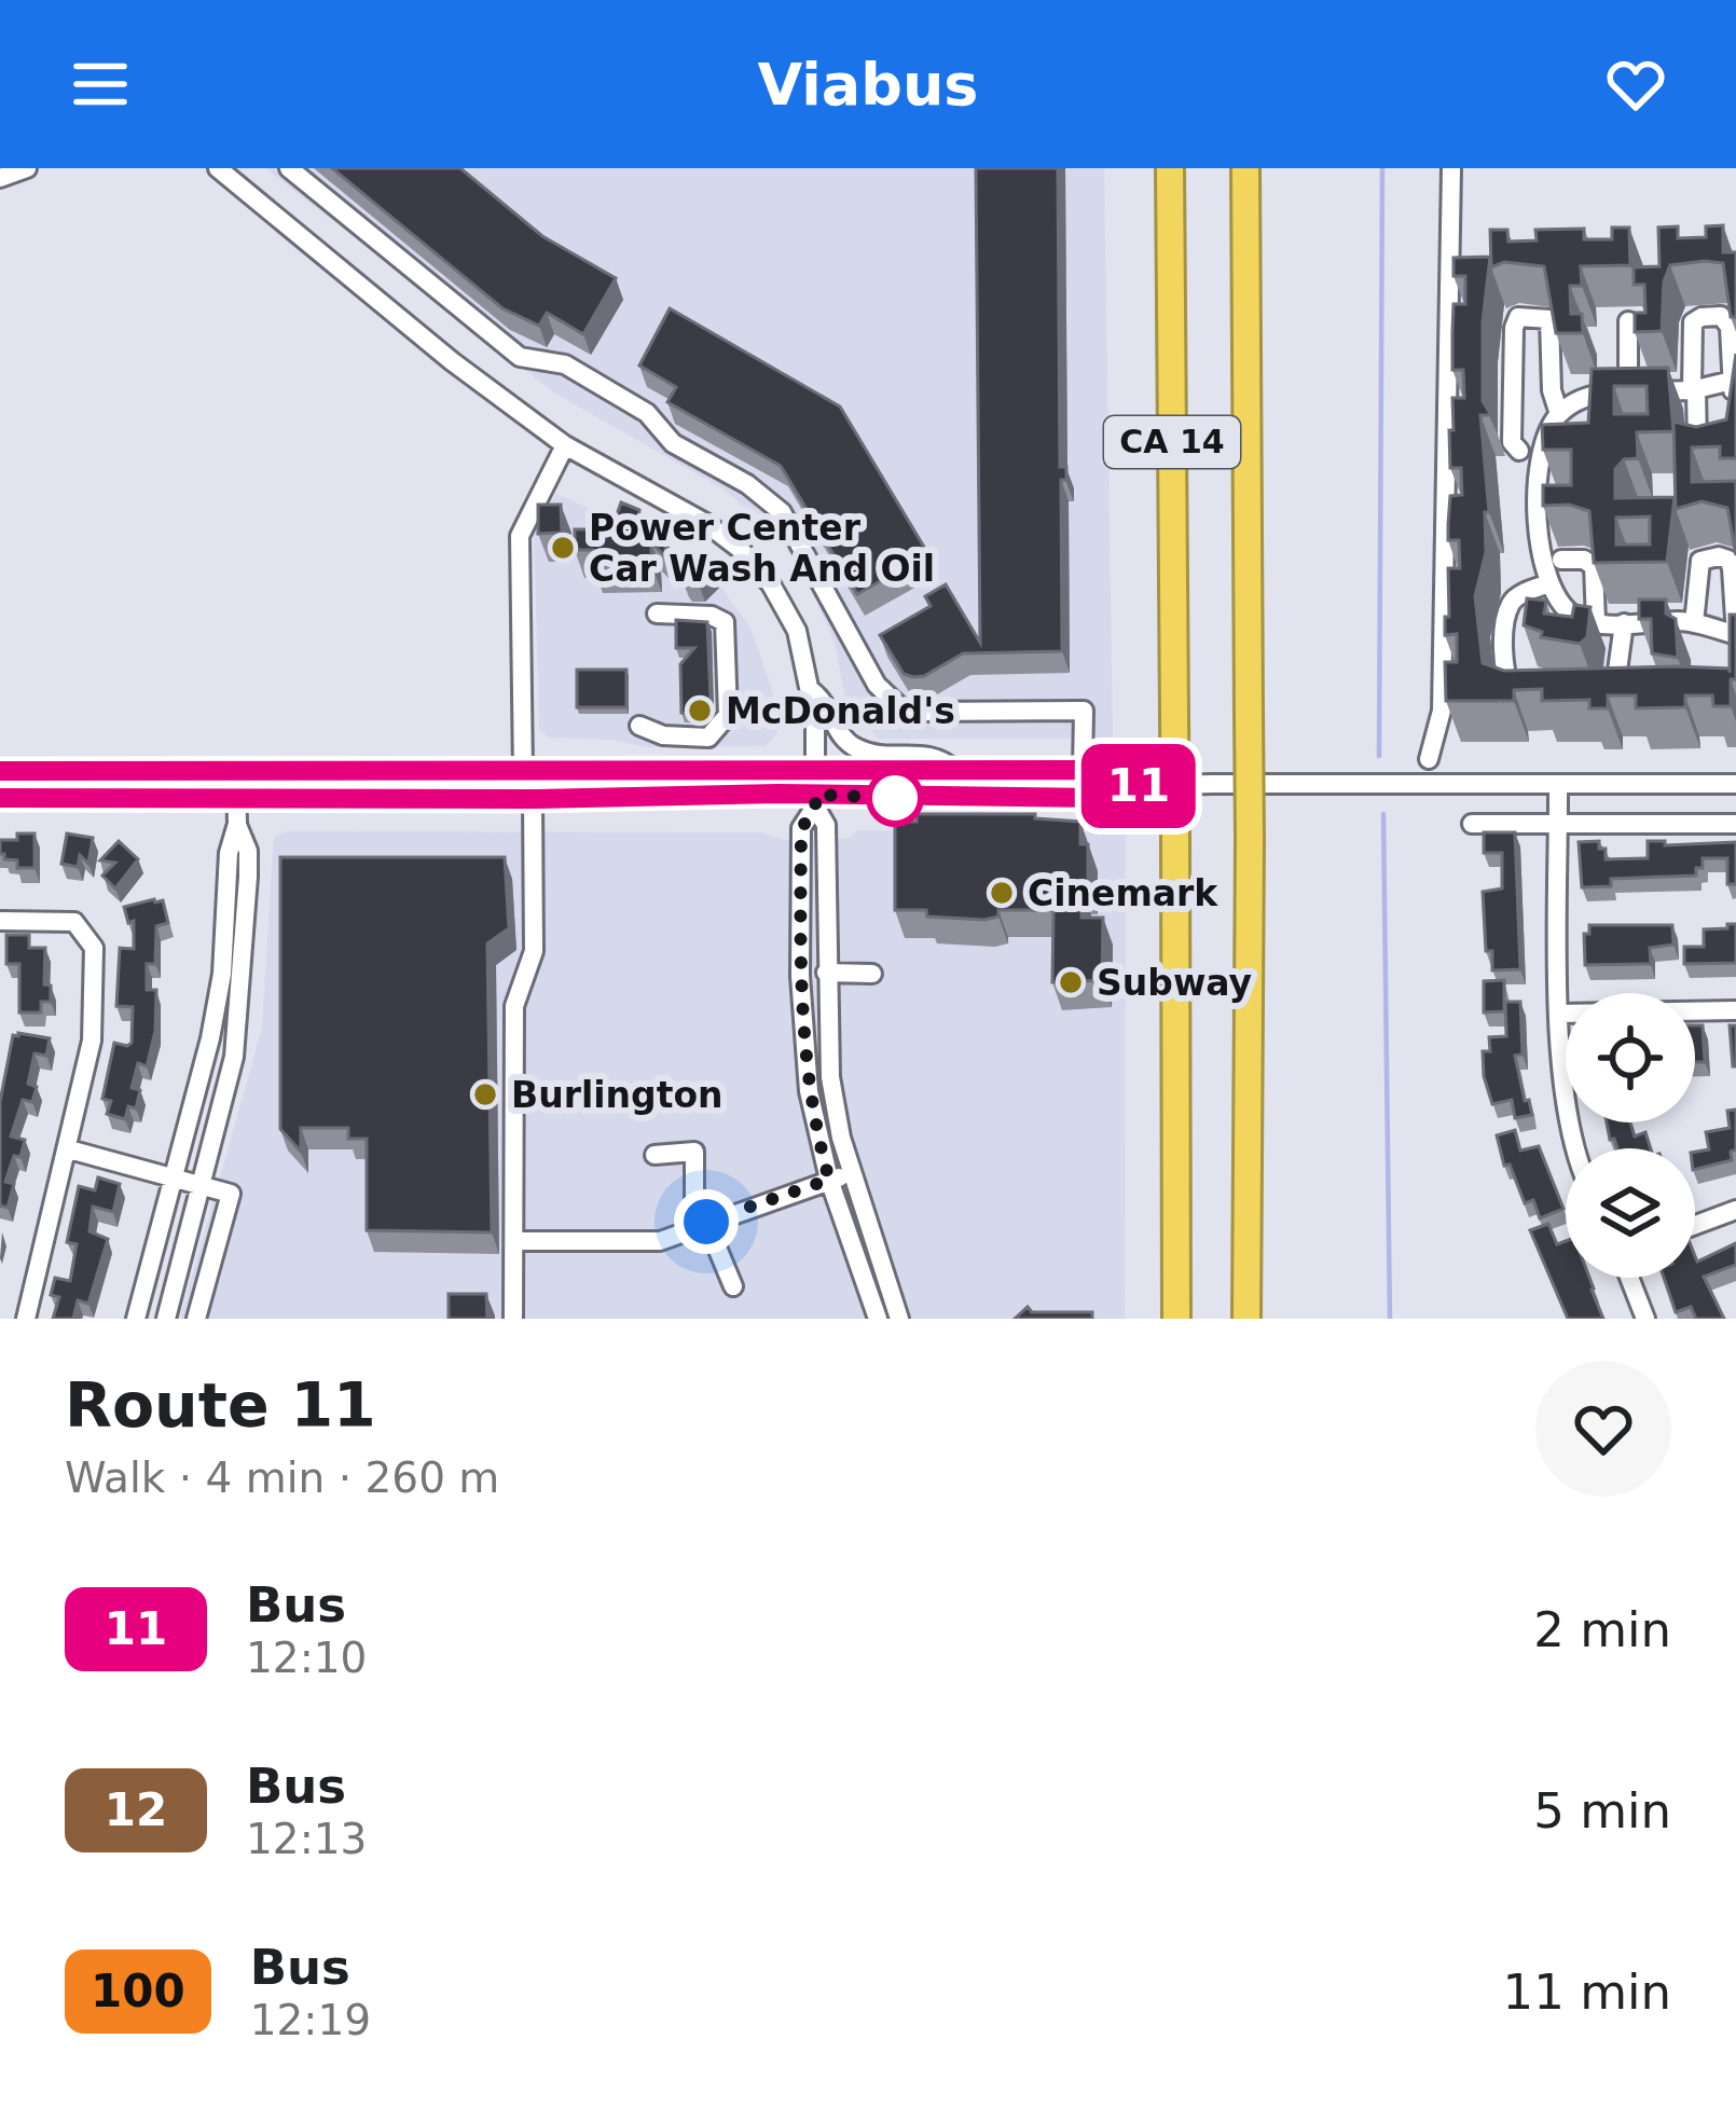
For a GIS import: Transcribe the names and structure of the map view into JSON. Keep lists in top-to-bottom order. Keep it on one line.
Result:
{"streets":{"highway":["CA 14"]},"places":["Power Center Car Wash And Oil","McDonald's","Cinemark","Subway","Burlington"],"lines":["bus line 11"],"page":{"header":"Viabus","on_map":"11","heading":["Route 11","Walk · 4 min · 260 m"],"list":[{"mark":"11","name":"Bus","note":"12:10","value":"2 min"},{"mark":"12","name":"Bus","note":"12:13","value":"5 min"},{"mark":"100","name":"Bus","note":"12:19","value":"11 min"}]}}
